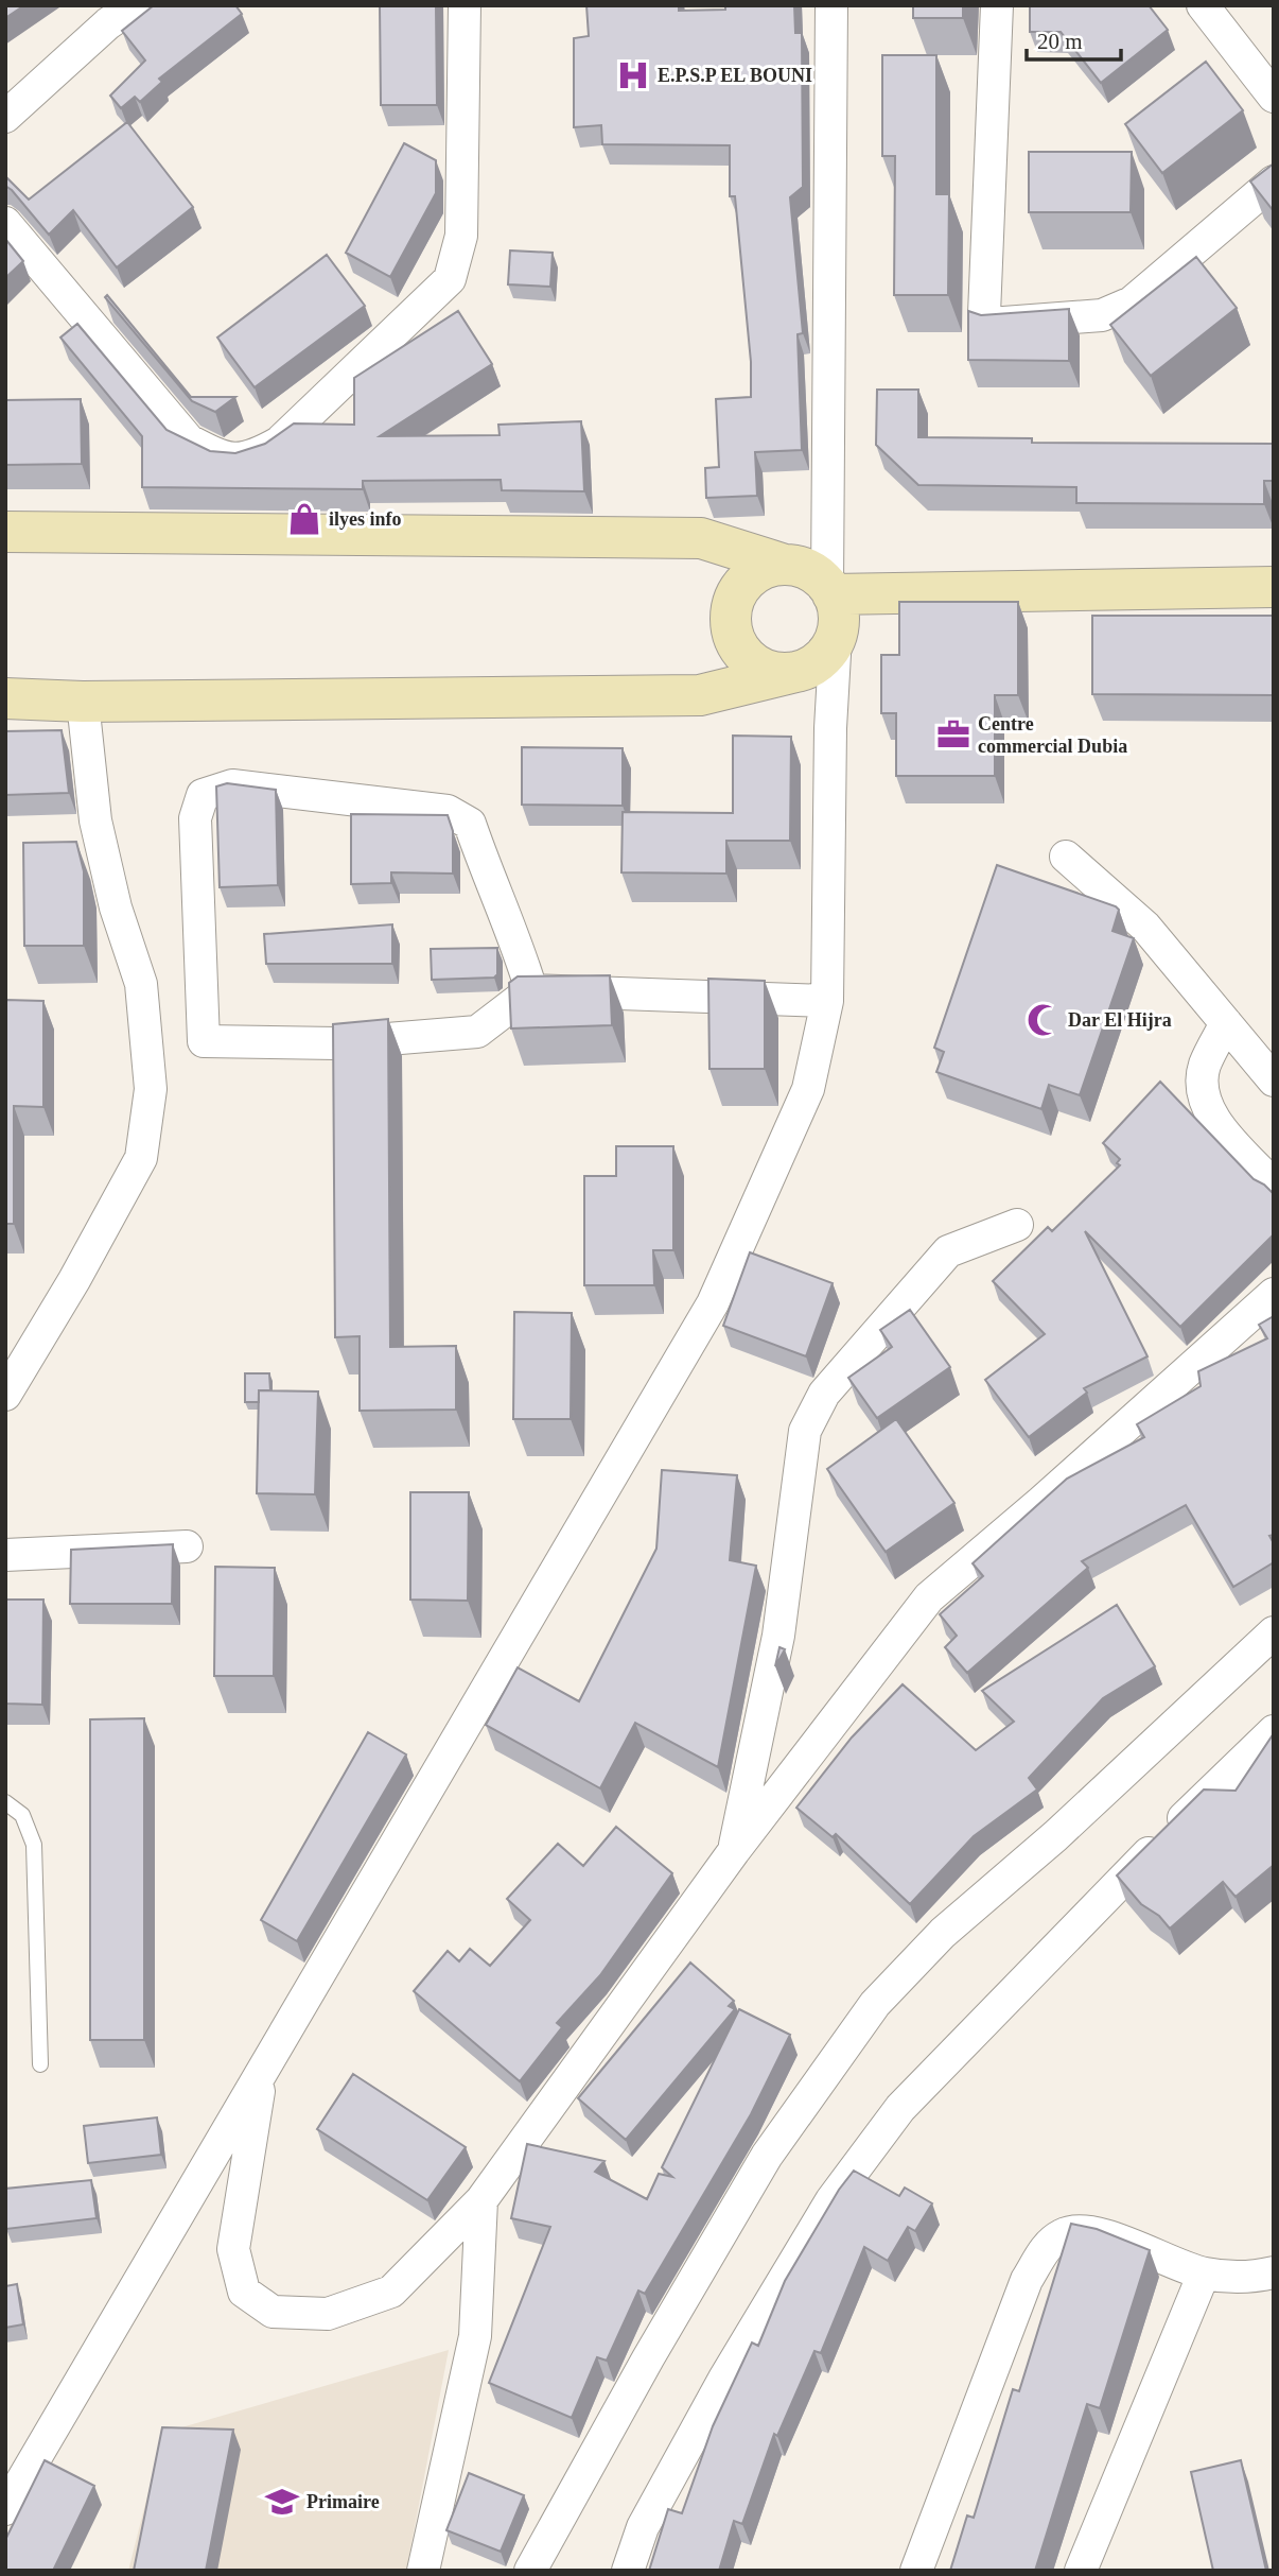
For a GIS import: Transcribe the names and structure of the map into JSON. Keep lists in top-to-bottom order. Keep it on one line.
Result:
{"places":{"hospital":["E.P.S.P EL BOUNI"],"shop":["ilyes info"],"office":["Centre commercial Dubia"],"mosque":["Dar El Hijra"],"school or university":["Primaire"]},"scale_bar":"20 m"}
